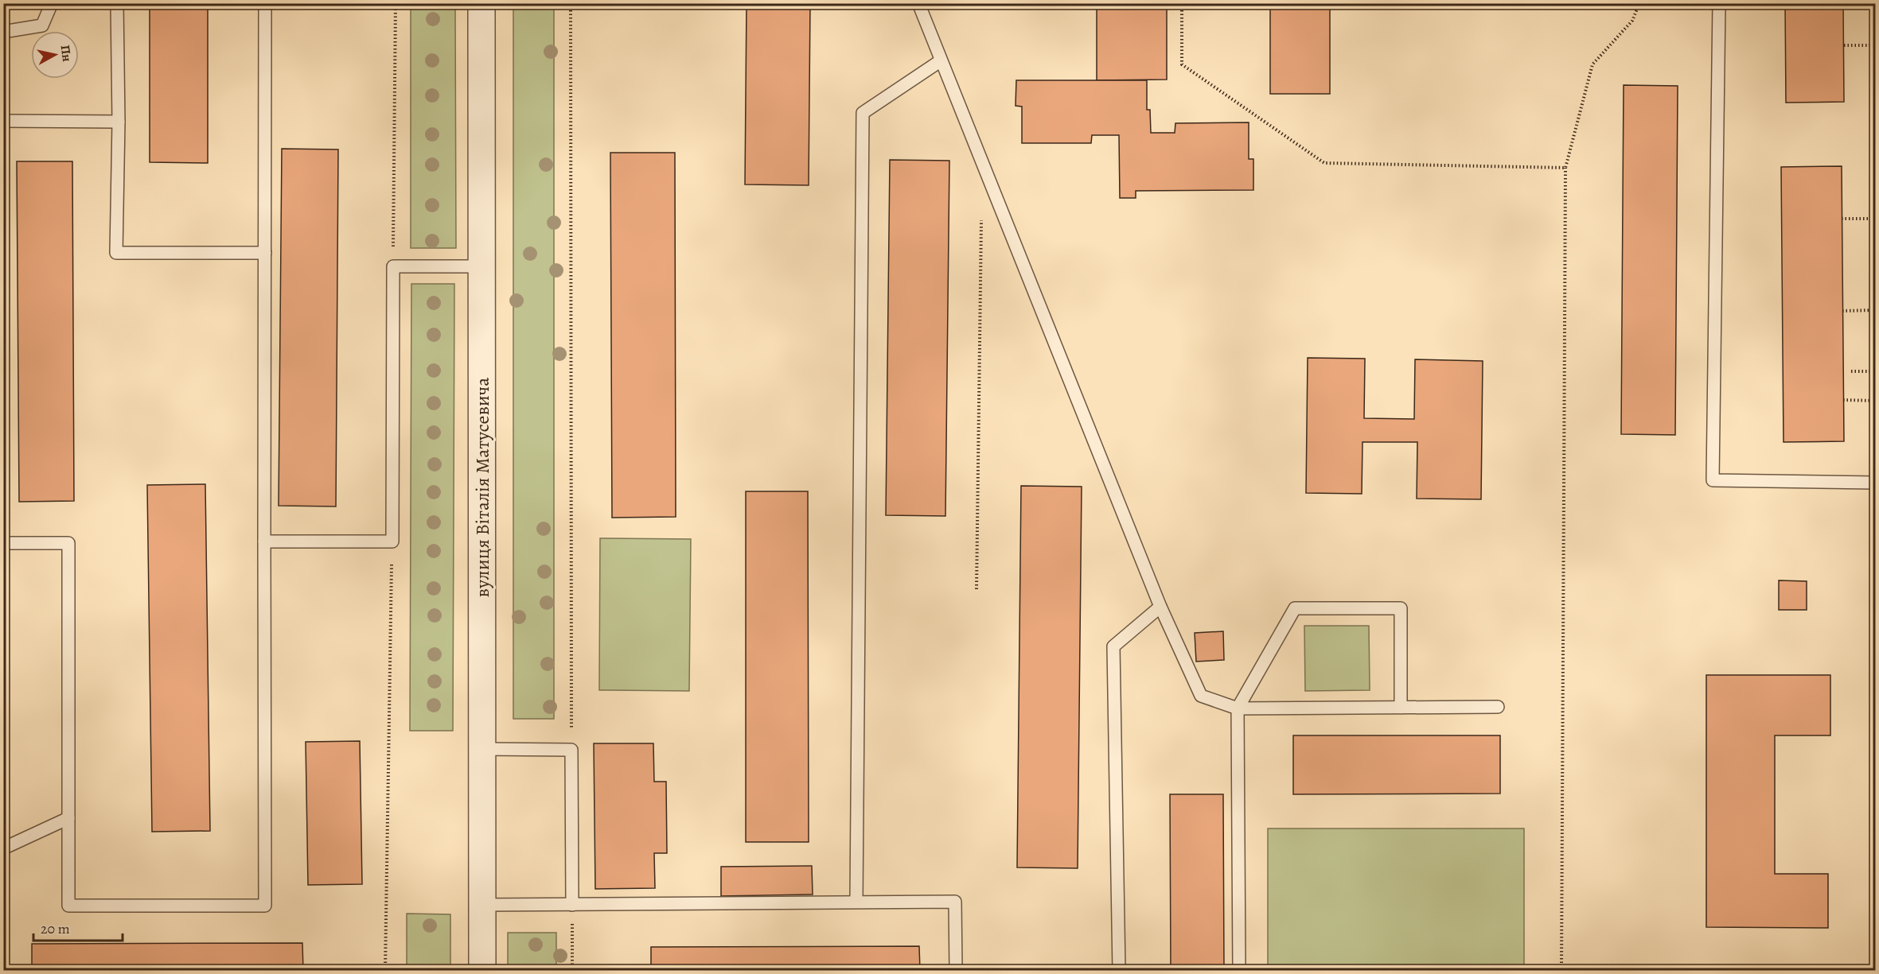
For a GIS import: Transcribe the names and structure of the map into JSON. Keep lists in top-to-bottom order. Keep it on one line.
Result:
{"streets":{"street":["вулиця Віталія Матусевича"]},"scale_bar":"20 m","north":"right"}
